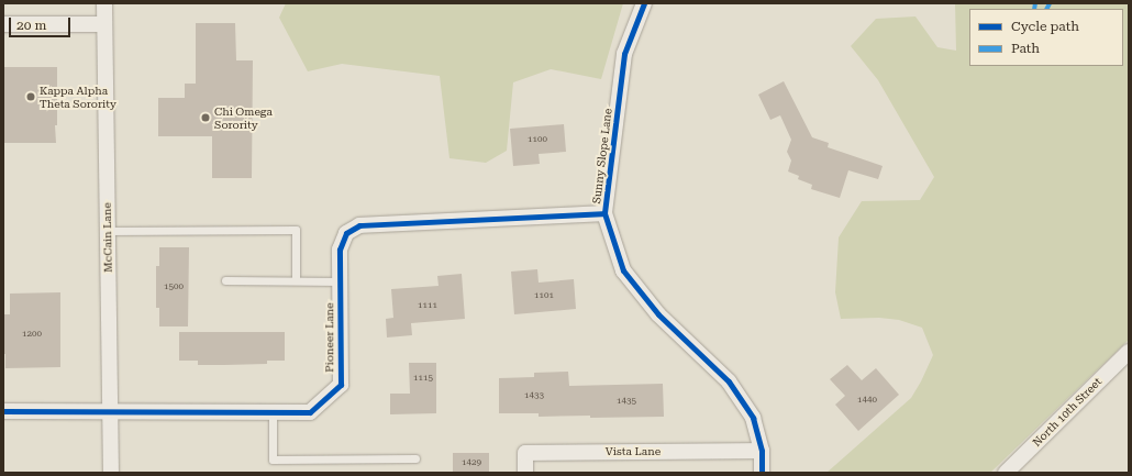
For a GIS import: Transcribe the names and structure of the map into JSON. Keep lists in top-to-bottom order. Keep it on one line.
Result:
{"streets":{"street":["Sunny Slope Lane","McCain Lane","Pioneer Lane","North 10th Street","Vista Lane"]},"crossings":[["Sunny Slope Lane","Pioneer Lane"],["Sunny Slope Lane","Vista Lane"],["McCain Lane","Pioneer Lane"]],"places":["Kappa Alpha Theta Sorority","Chi Omega Sorority"],"house_numbers":["1100","1500","1101","1111","1200","1115","1433","1440","1435","1429"],"legend":["Cycle path","Path"],"scale_bar":"20 m"}
